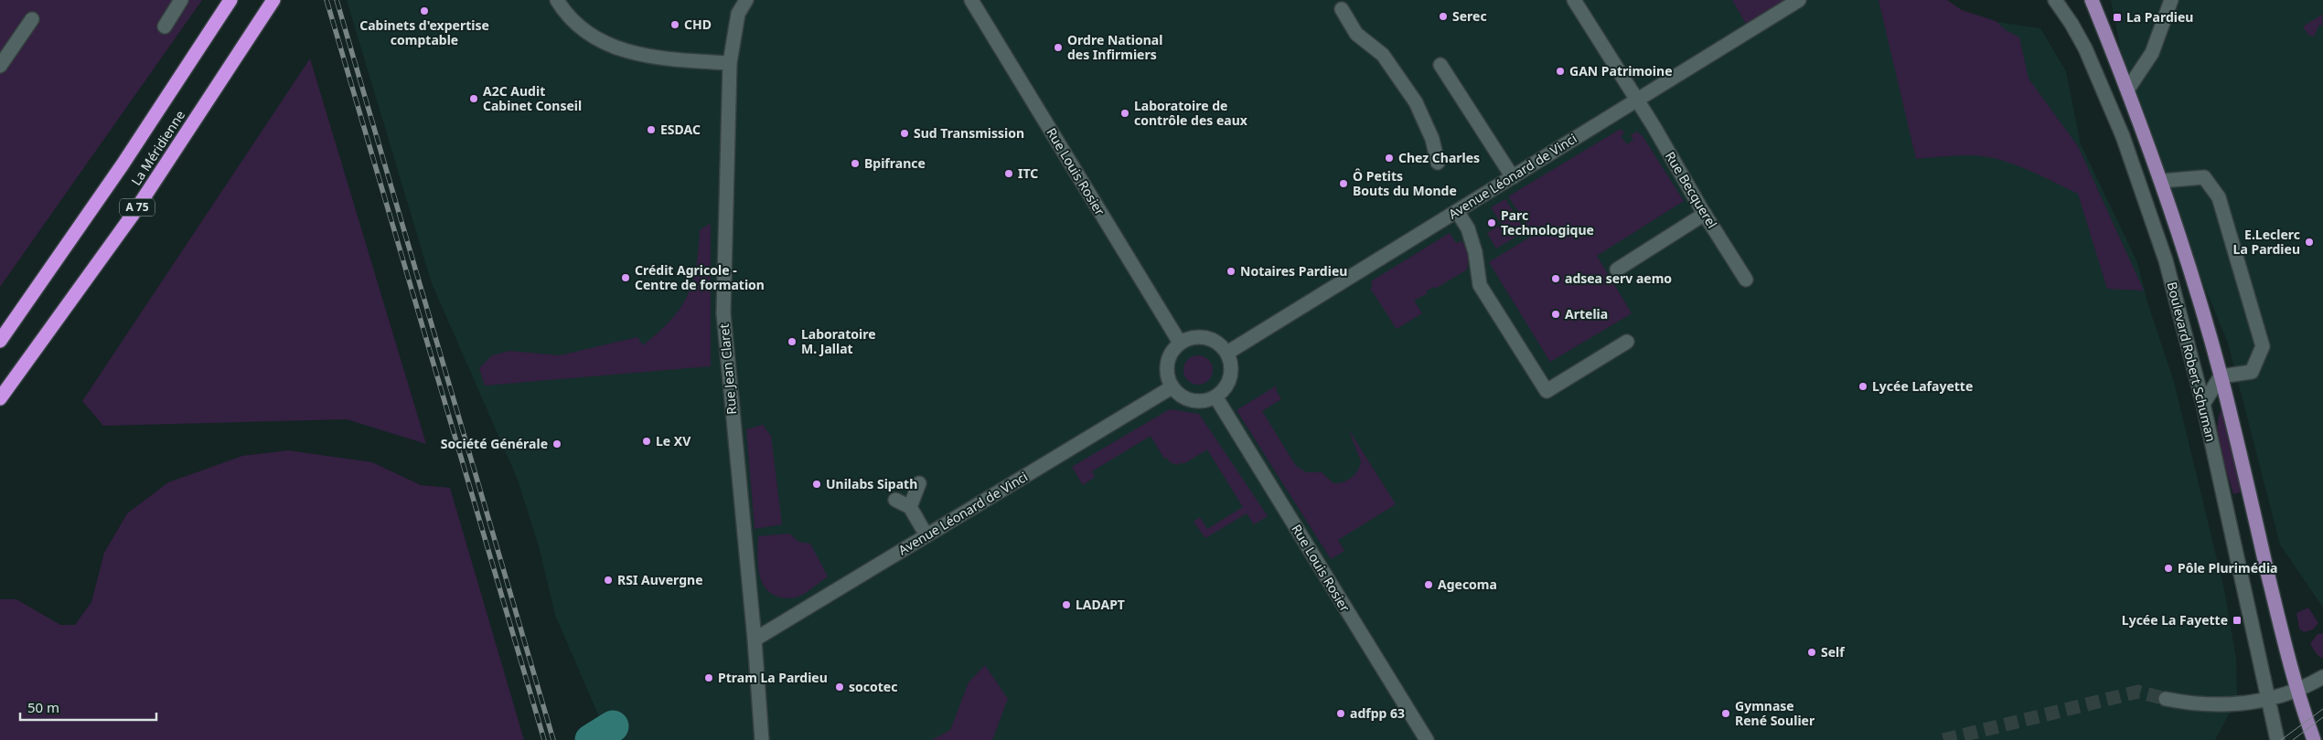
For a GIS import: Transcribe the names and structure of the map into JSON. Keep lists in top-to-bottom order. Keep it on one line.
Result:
{"streets":{"highway":["La Méridienne","A 75"],"main road":["Boulevard Robert Schuman"],"street":["Rue Louis Rosier","Avenue Léonard de Vinci","Rue Becquerel","Rue Jean Claret"]},"crossings":[["Rue Louis Rosier","Avenue Léonard de Vinci"],["Avenue Léonard de Vinci","Rue Becquerel"],["Avenue Léonard de Vinci","Rue Jean Claret"]],"places":{"other":["Cabinets d'expertise comptable","Serec","CHD","Ordre National des Infirmiers","GAN Patrimoine","A2C Audit Cabinet Conseil","Laboratoire de contrôle des eaux","ESDAC","Sud Transmission","Chez Charles","Bpifrance","ITC","Ô Petits Bouts du Monde","Parc Technologique","E.Leclerc La Pardieu","Notaires Pardieu","Crédit Agricole - Centre de formation","adsea serv aemo","Artelia","Laboratoire M. Jallat","Lycée Lafayette","Le XV","Société Générale","Unilabs Sipath","Pôle Plurimédia","RSI Auvergne","Agecoma","LADAPT","Self","Ptram La Pardieu","socotec","adfpp 63","Gymnase René Soulier"],"transit":["La Pardieu","Lycée La Fayette"]},"scale_bar":"50 m"}
